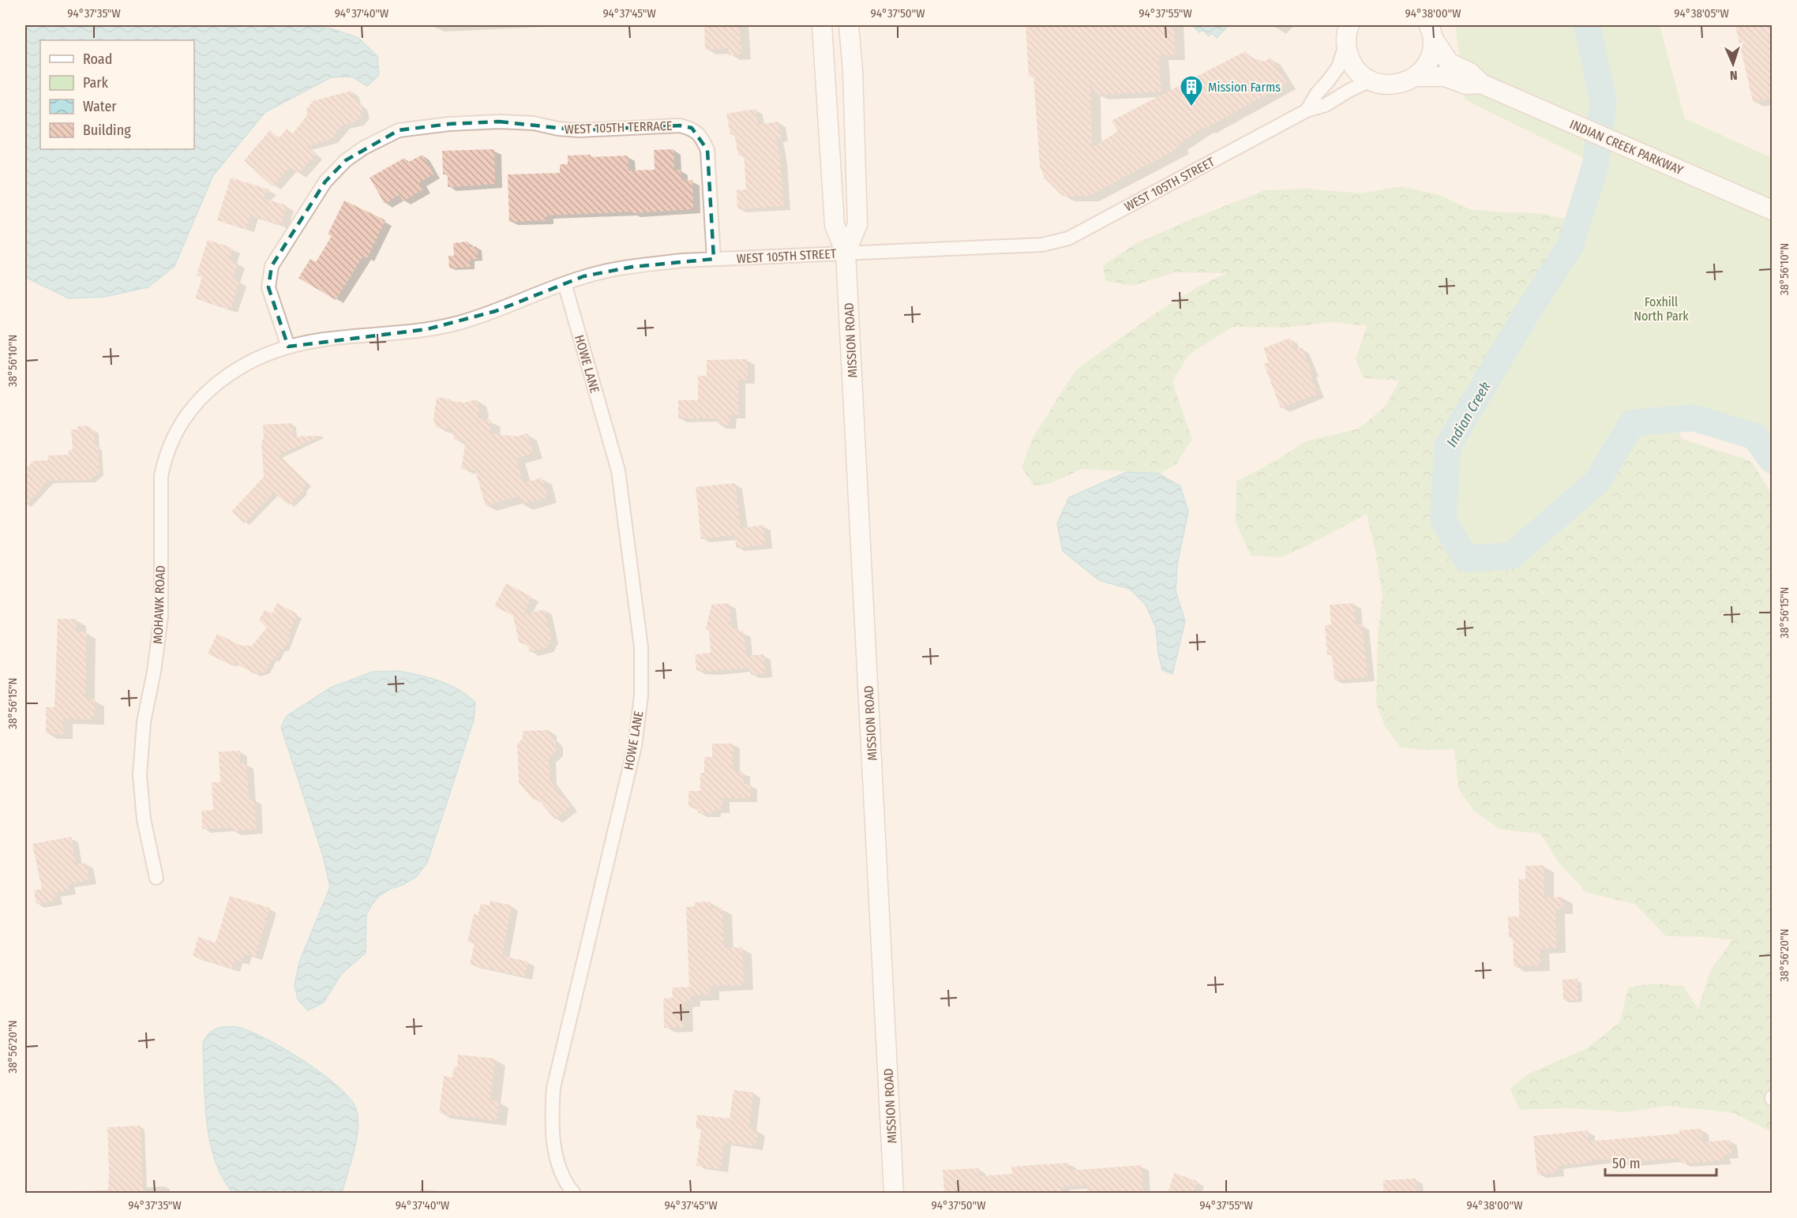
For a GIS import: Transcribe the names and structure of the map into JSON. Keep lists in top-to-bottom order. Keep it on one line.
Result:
{"streets":{"main road":["INDIAN CREEK PARKWAY","MISSION ROAD"],"street":["WEST 105TH TERRACE","WEST 105TH STREET","HOWE LANE","MOHAWK ROAD"]},"crossings":[["WEST 105TH TERRACE","WEST 105TH STREET"],["WEST 105TH STREET","MISSION ROAD"],["WEST 105TH STREET","HOWE LANE"],["WEST 105TH STREET","MOHAWK ROAD"]],"water":["Indian Creek"],"parks":["Foxhill North Park"],"places":{"building":["Mission Farms"]},"legend":["Road","Park","Water","Building"],"scale_bar":"50 m","north":"bottom","coordinates":["94°37'35\"W","94°37'40\"W","94°37'45\"W","94°37'50\"W","94°37'55\"W","94°38'00\"W","94°38'05\"W","38°56'10\"N","38°56'15\"N","38°56'20\"N"]}
